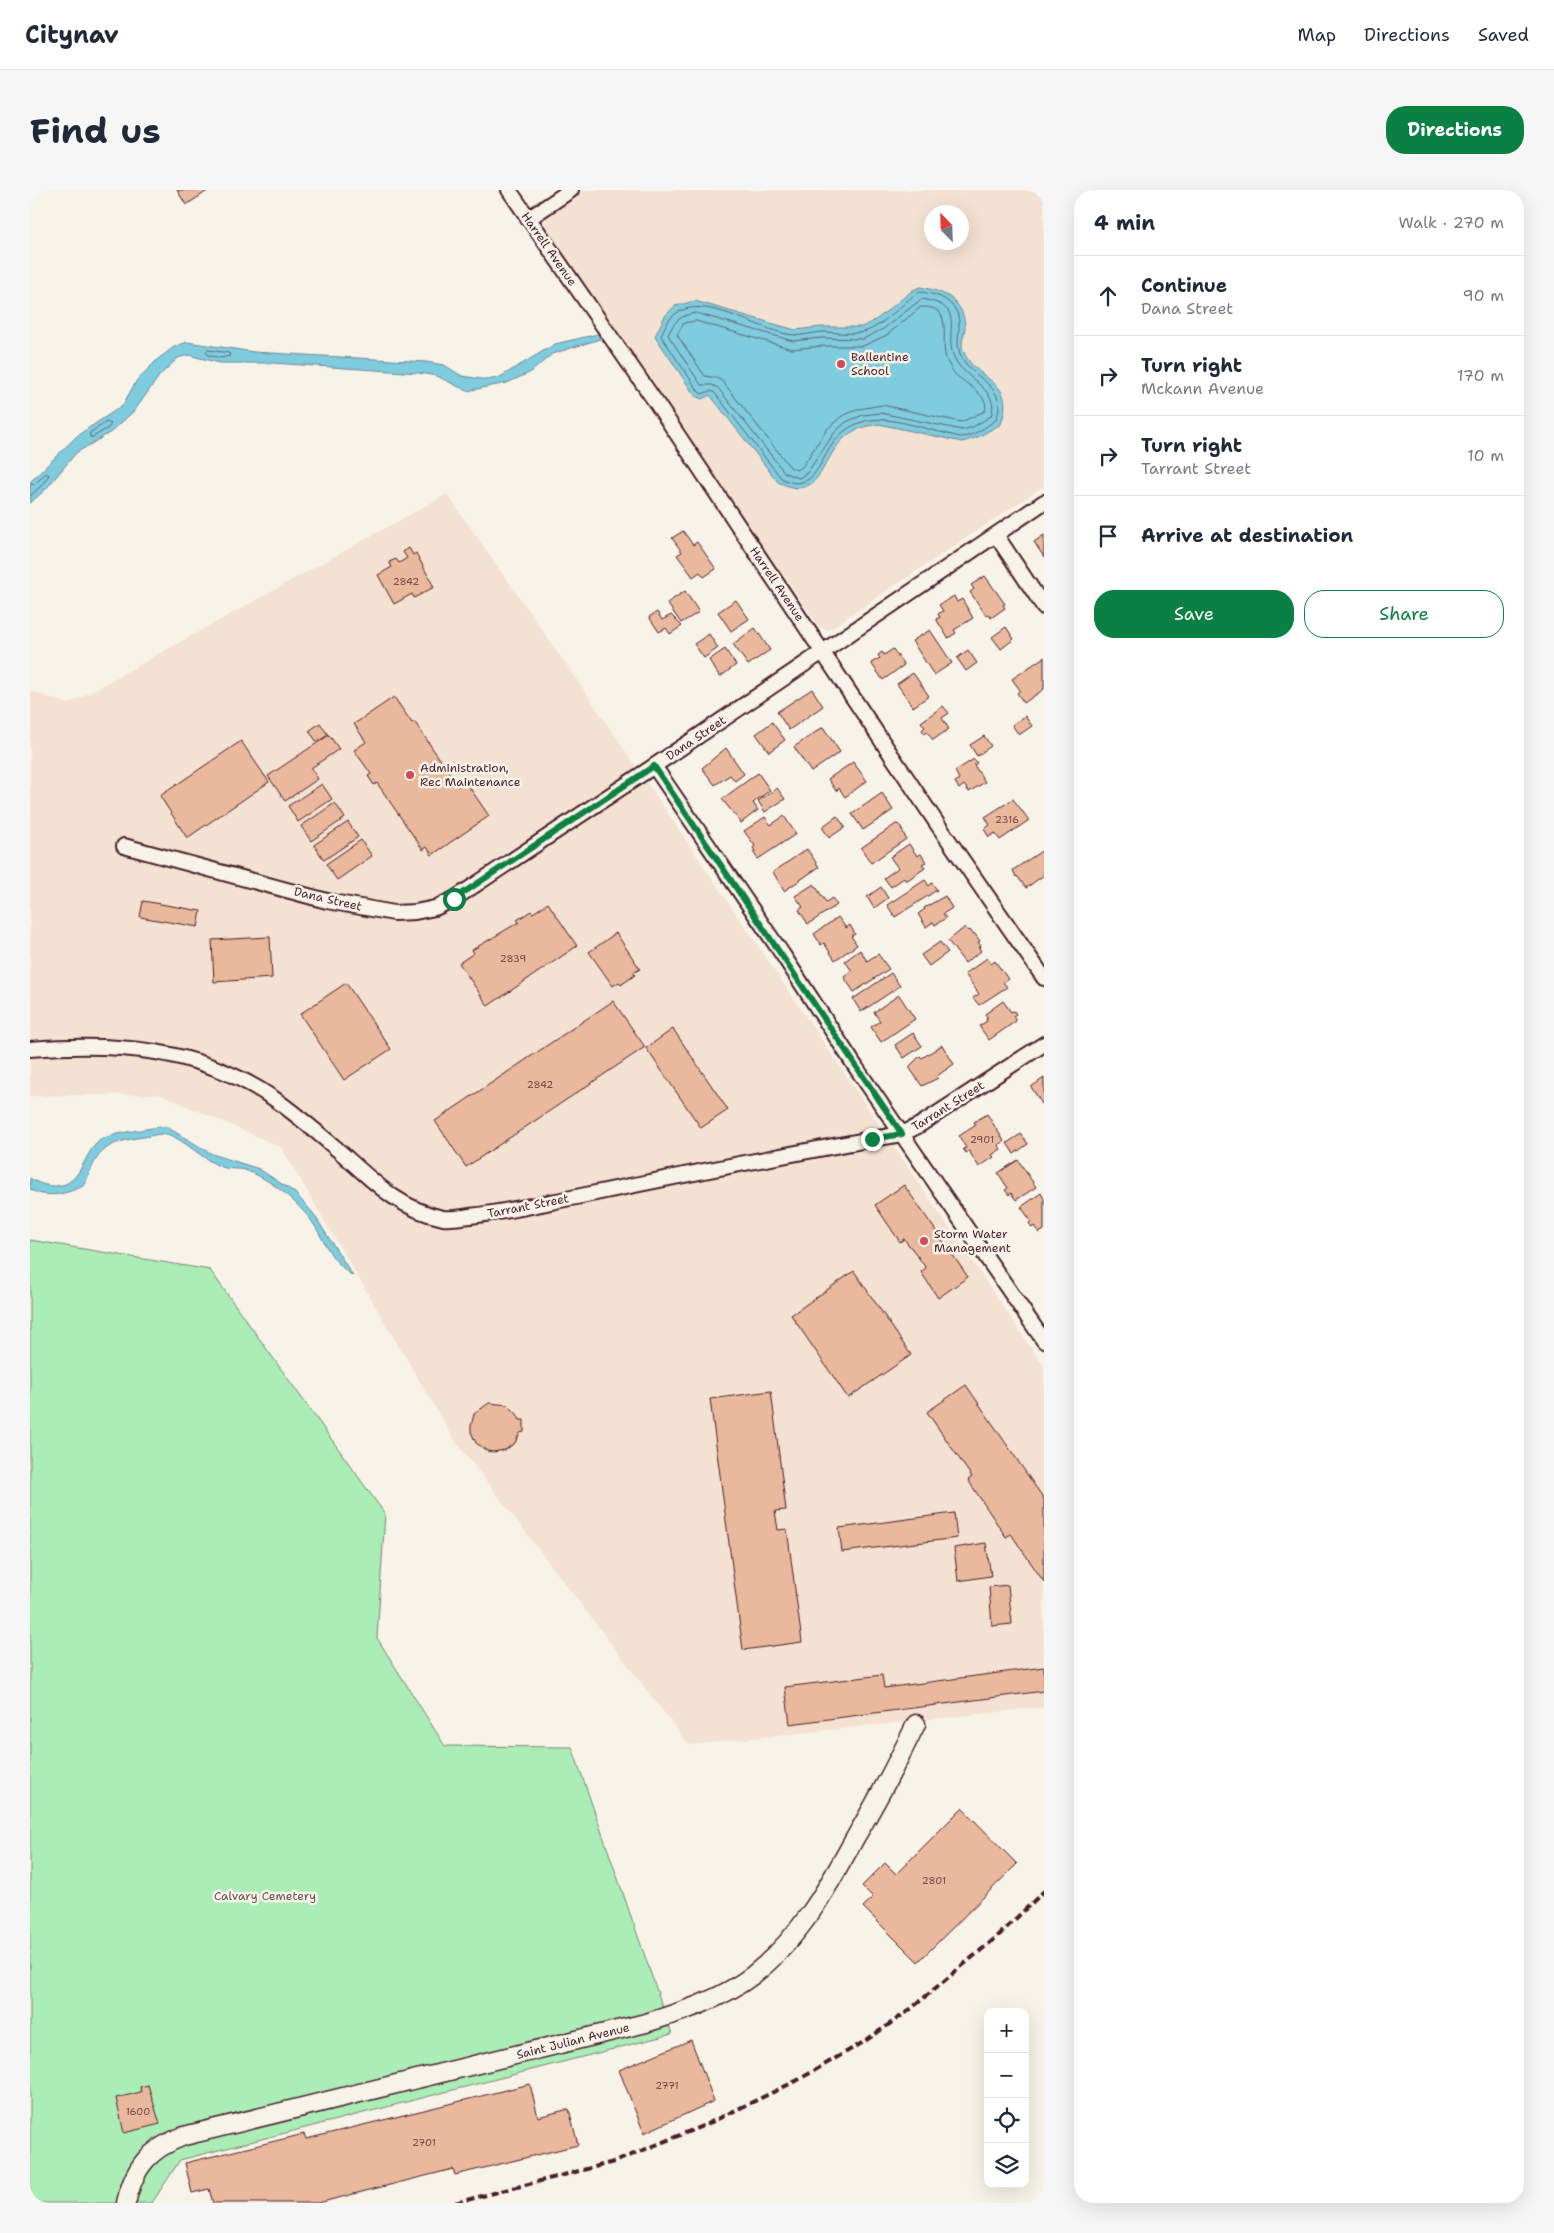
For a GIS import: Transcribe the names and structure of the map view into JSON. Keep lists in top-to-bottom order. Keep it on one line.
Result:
{"streets":{"street":["Harrell Avenue","Dana Street","Tarrant Street","Saint Julian Avenue"]},"crossings":[["Harrell Avenue","Dana Street"]],"parks":["Calvary Cemetery"],"places":["Ballentine School","Administration, Rec Maintenance","Storm Water Management"],"house_numbers":["2842","2316","2839","2842","2901","2801","2771","1600","2701"],"north":"top left","page":{"header":"Citynav","nav":["Map","Directions","Saved"],"buttons":["Directions",["Save","Share"]],"title":"Find us","heading":["4 min","Walk · 270 m"],"list":[["Continue","Dana Street","90 m"],["Turn right","Mckann Avenue","170 m"],["Turn right","Tarrant Street","10 m"],"Arrive at destination"],"map_buttons":["+","−"]}}
